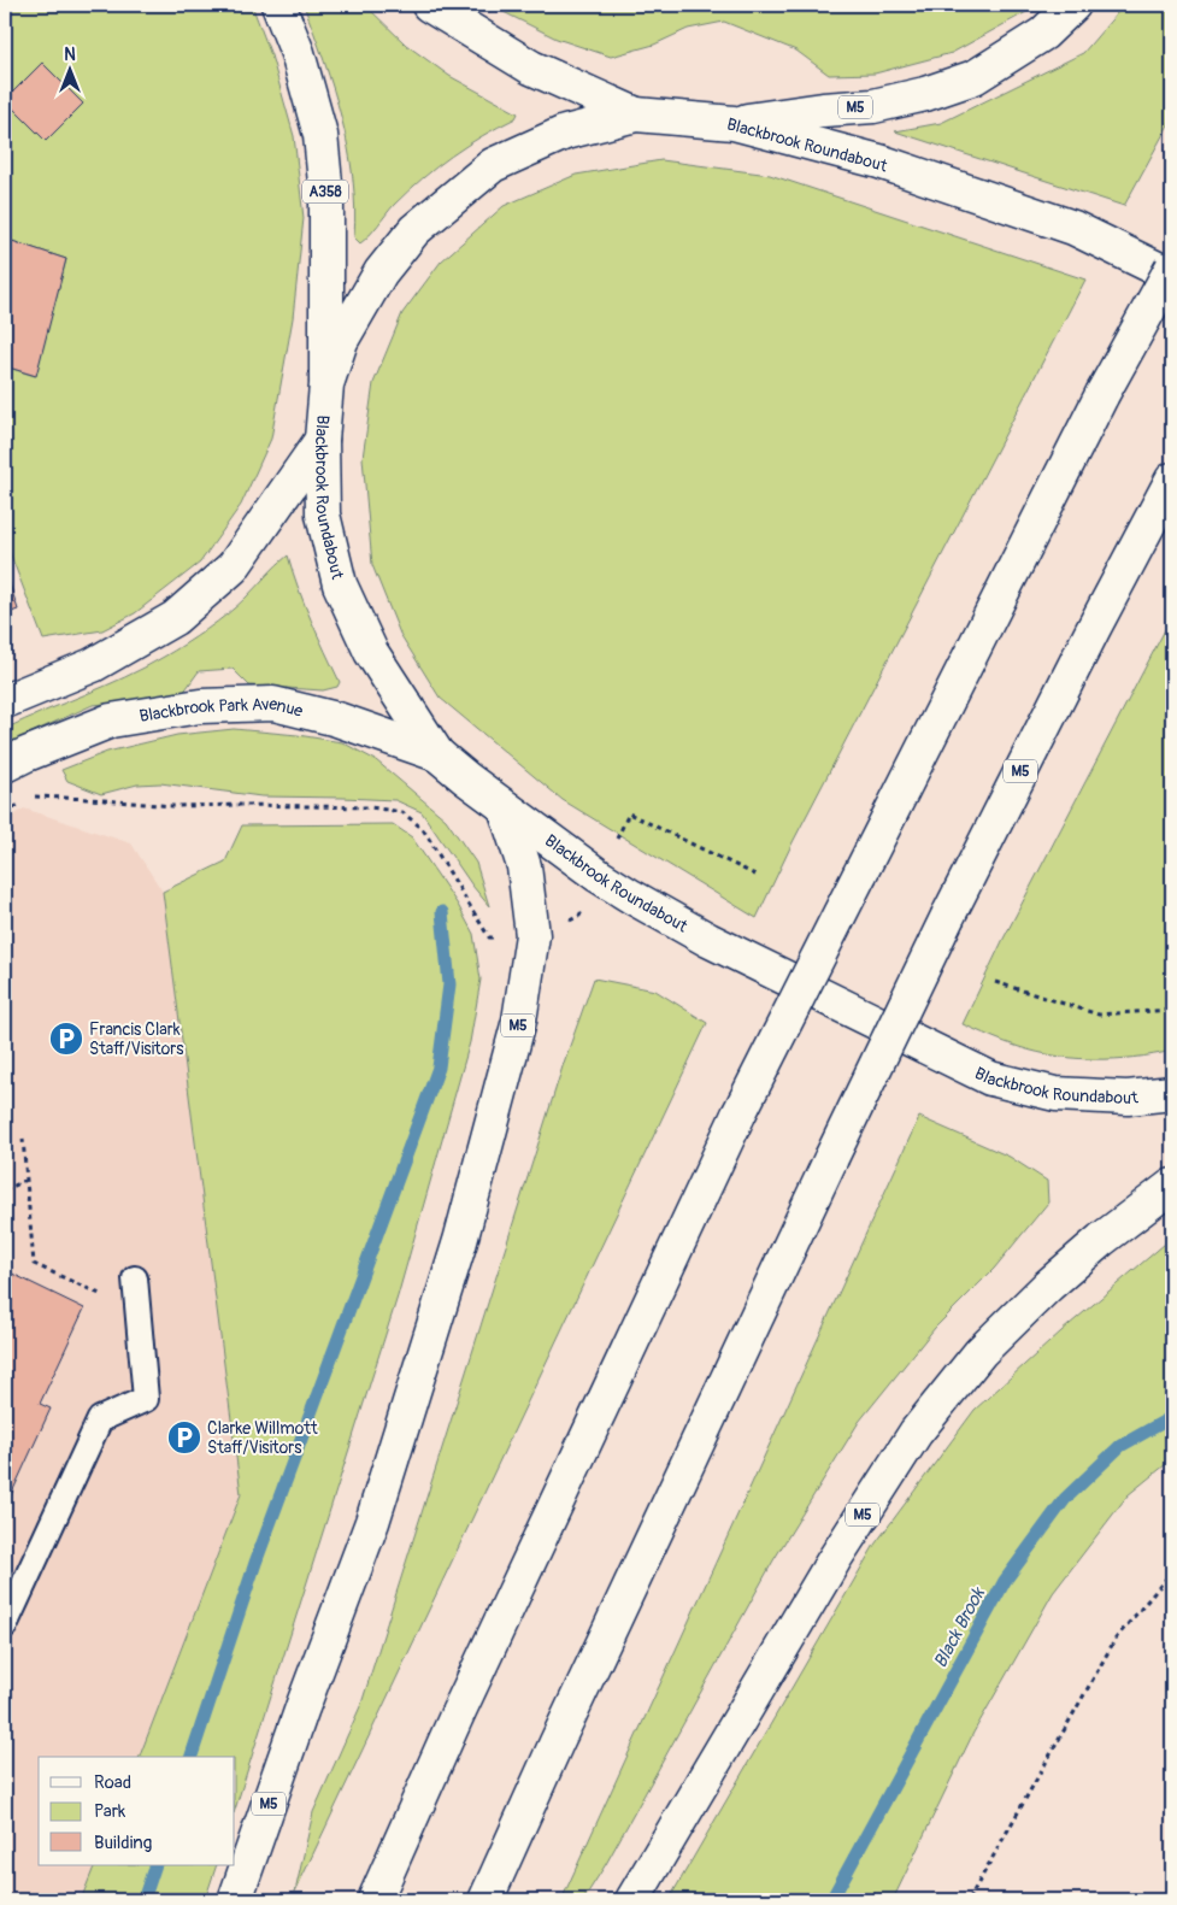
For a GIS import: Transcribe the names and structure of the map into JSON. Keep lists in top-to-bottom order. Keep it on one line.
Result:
{"streets":{"main road":["M5","Blackbrook Roundabout","A358","Blackbrook Park Avenue"]},"crossings":[["M5","Blackbrook Roundabout"],["Blackbrook Roundabout","A358"],["Blackbrook Roundabout","Blackbrook Park Avenue"]],"water":["Black Brook"],"places":{"parking":["Francis Clark Staff/Visitors","Clarke Willmott Staff/Visitors"]},"legend":["Road","Park","Building"],"north":"top"}
